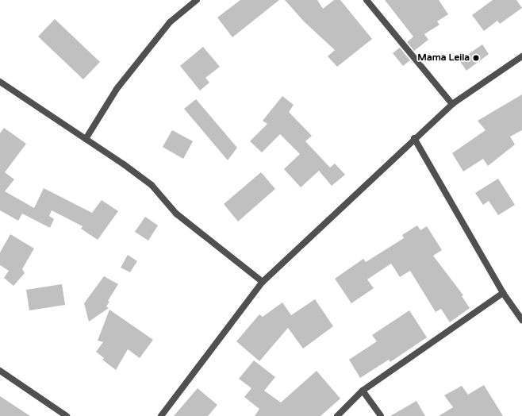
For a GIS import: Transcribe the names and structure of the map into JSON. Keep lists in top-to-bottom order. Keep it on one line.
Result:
{"places":["Mama Leila"]}
